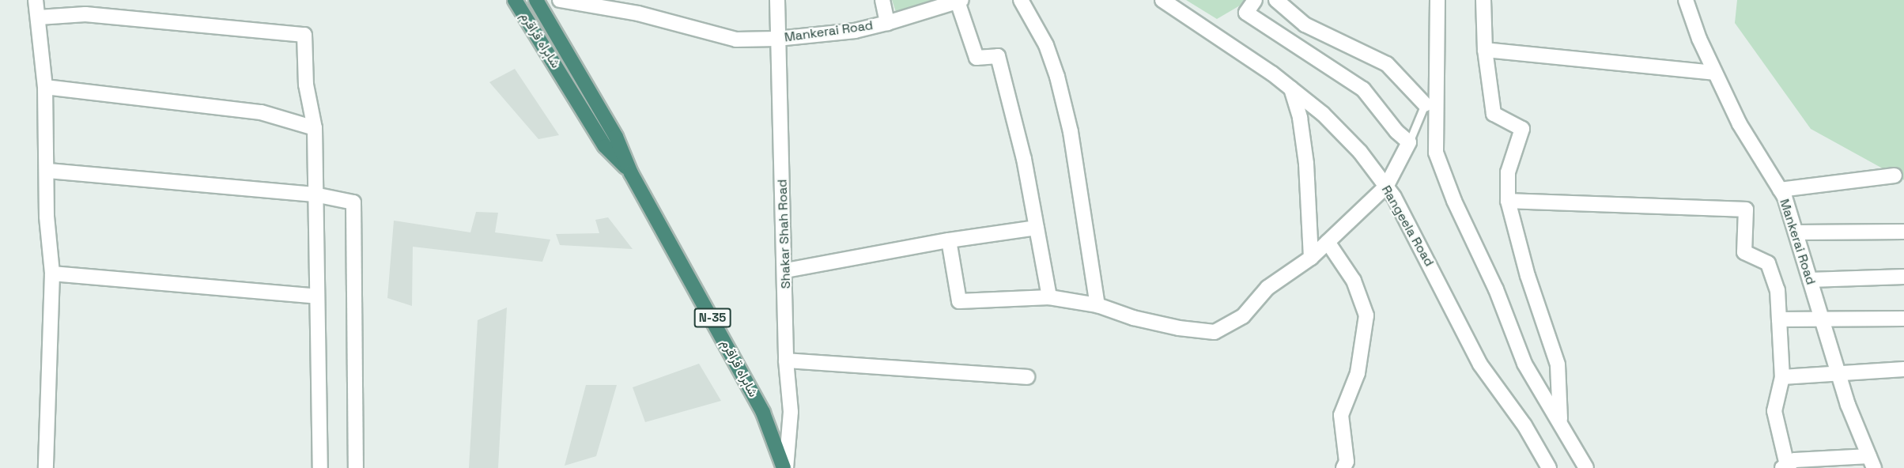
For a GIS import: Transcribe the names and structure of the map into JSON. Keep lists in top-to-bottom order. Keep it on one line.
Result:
{"streets":{"highway":["شاہراہ قراقرم","N-35"],"street":["Mankerai Road","Rangeela Road","Shakar Shah Road"]},"crossings":[["Mankerai Road","Shakar Shah Road"],["شاہراہ قراقرم","Shakar Shah Road"]]}
